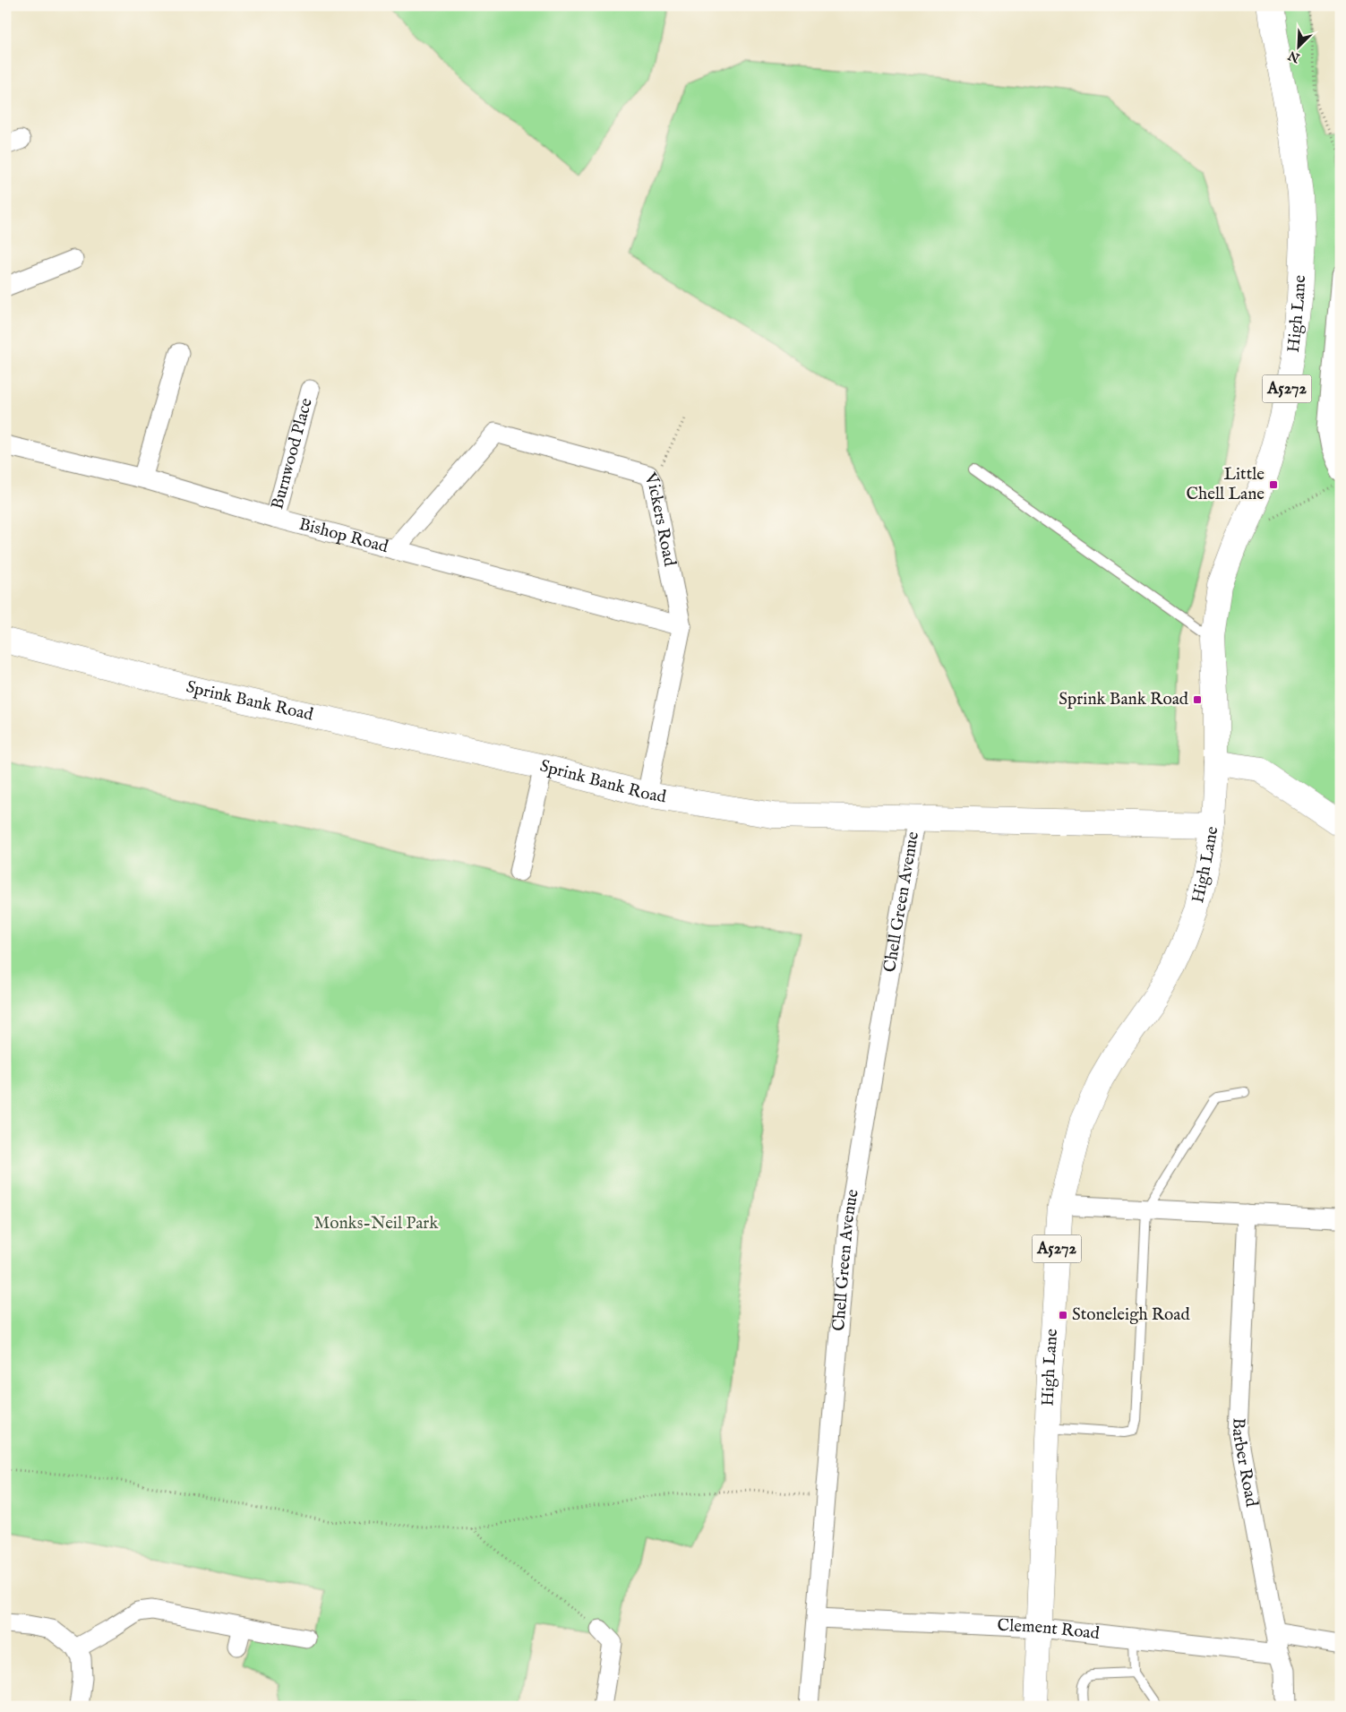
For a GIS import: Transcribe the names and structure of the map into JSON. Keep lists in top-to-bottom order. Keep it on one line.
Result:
{"streets":{"main road":["High Lane","A5272","Sprink Bank Road"],"street":["Burnwood Place","Vickers Road","Bishop Road","Chell Green Avenue","Barber Road","Clement Road"]},"crossings":[["High Lane","Sprink Bank Road"],["High Lane","Clement Road"],["Burnwood Place","Bishop Road"],["Vickers Road","Bishop Road"],["Vickers Road","Sprink Bank Road"],["Sprink Bank Road","Chell Green Avenue"],["Chell Green Avenue","Clement Road"],["Barber Road","Clement Road"]],"parks":["Monks-Neil Park"],"places":{"transit":["Little Chell Lane","Sprink Bank Road","Stoneleigh Road"]},"north":"bottom left"}
